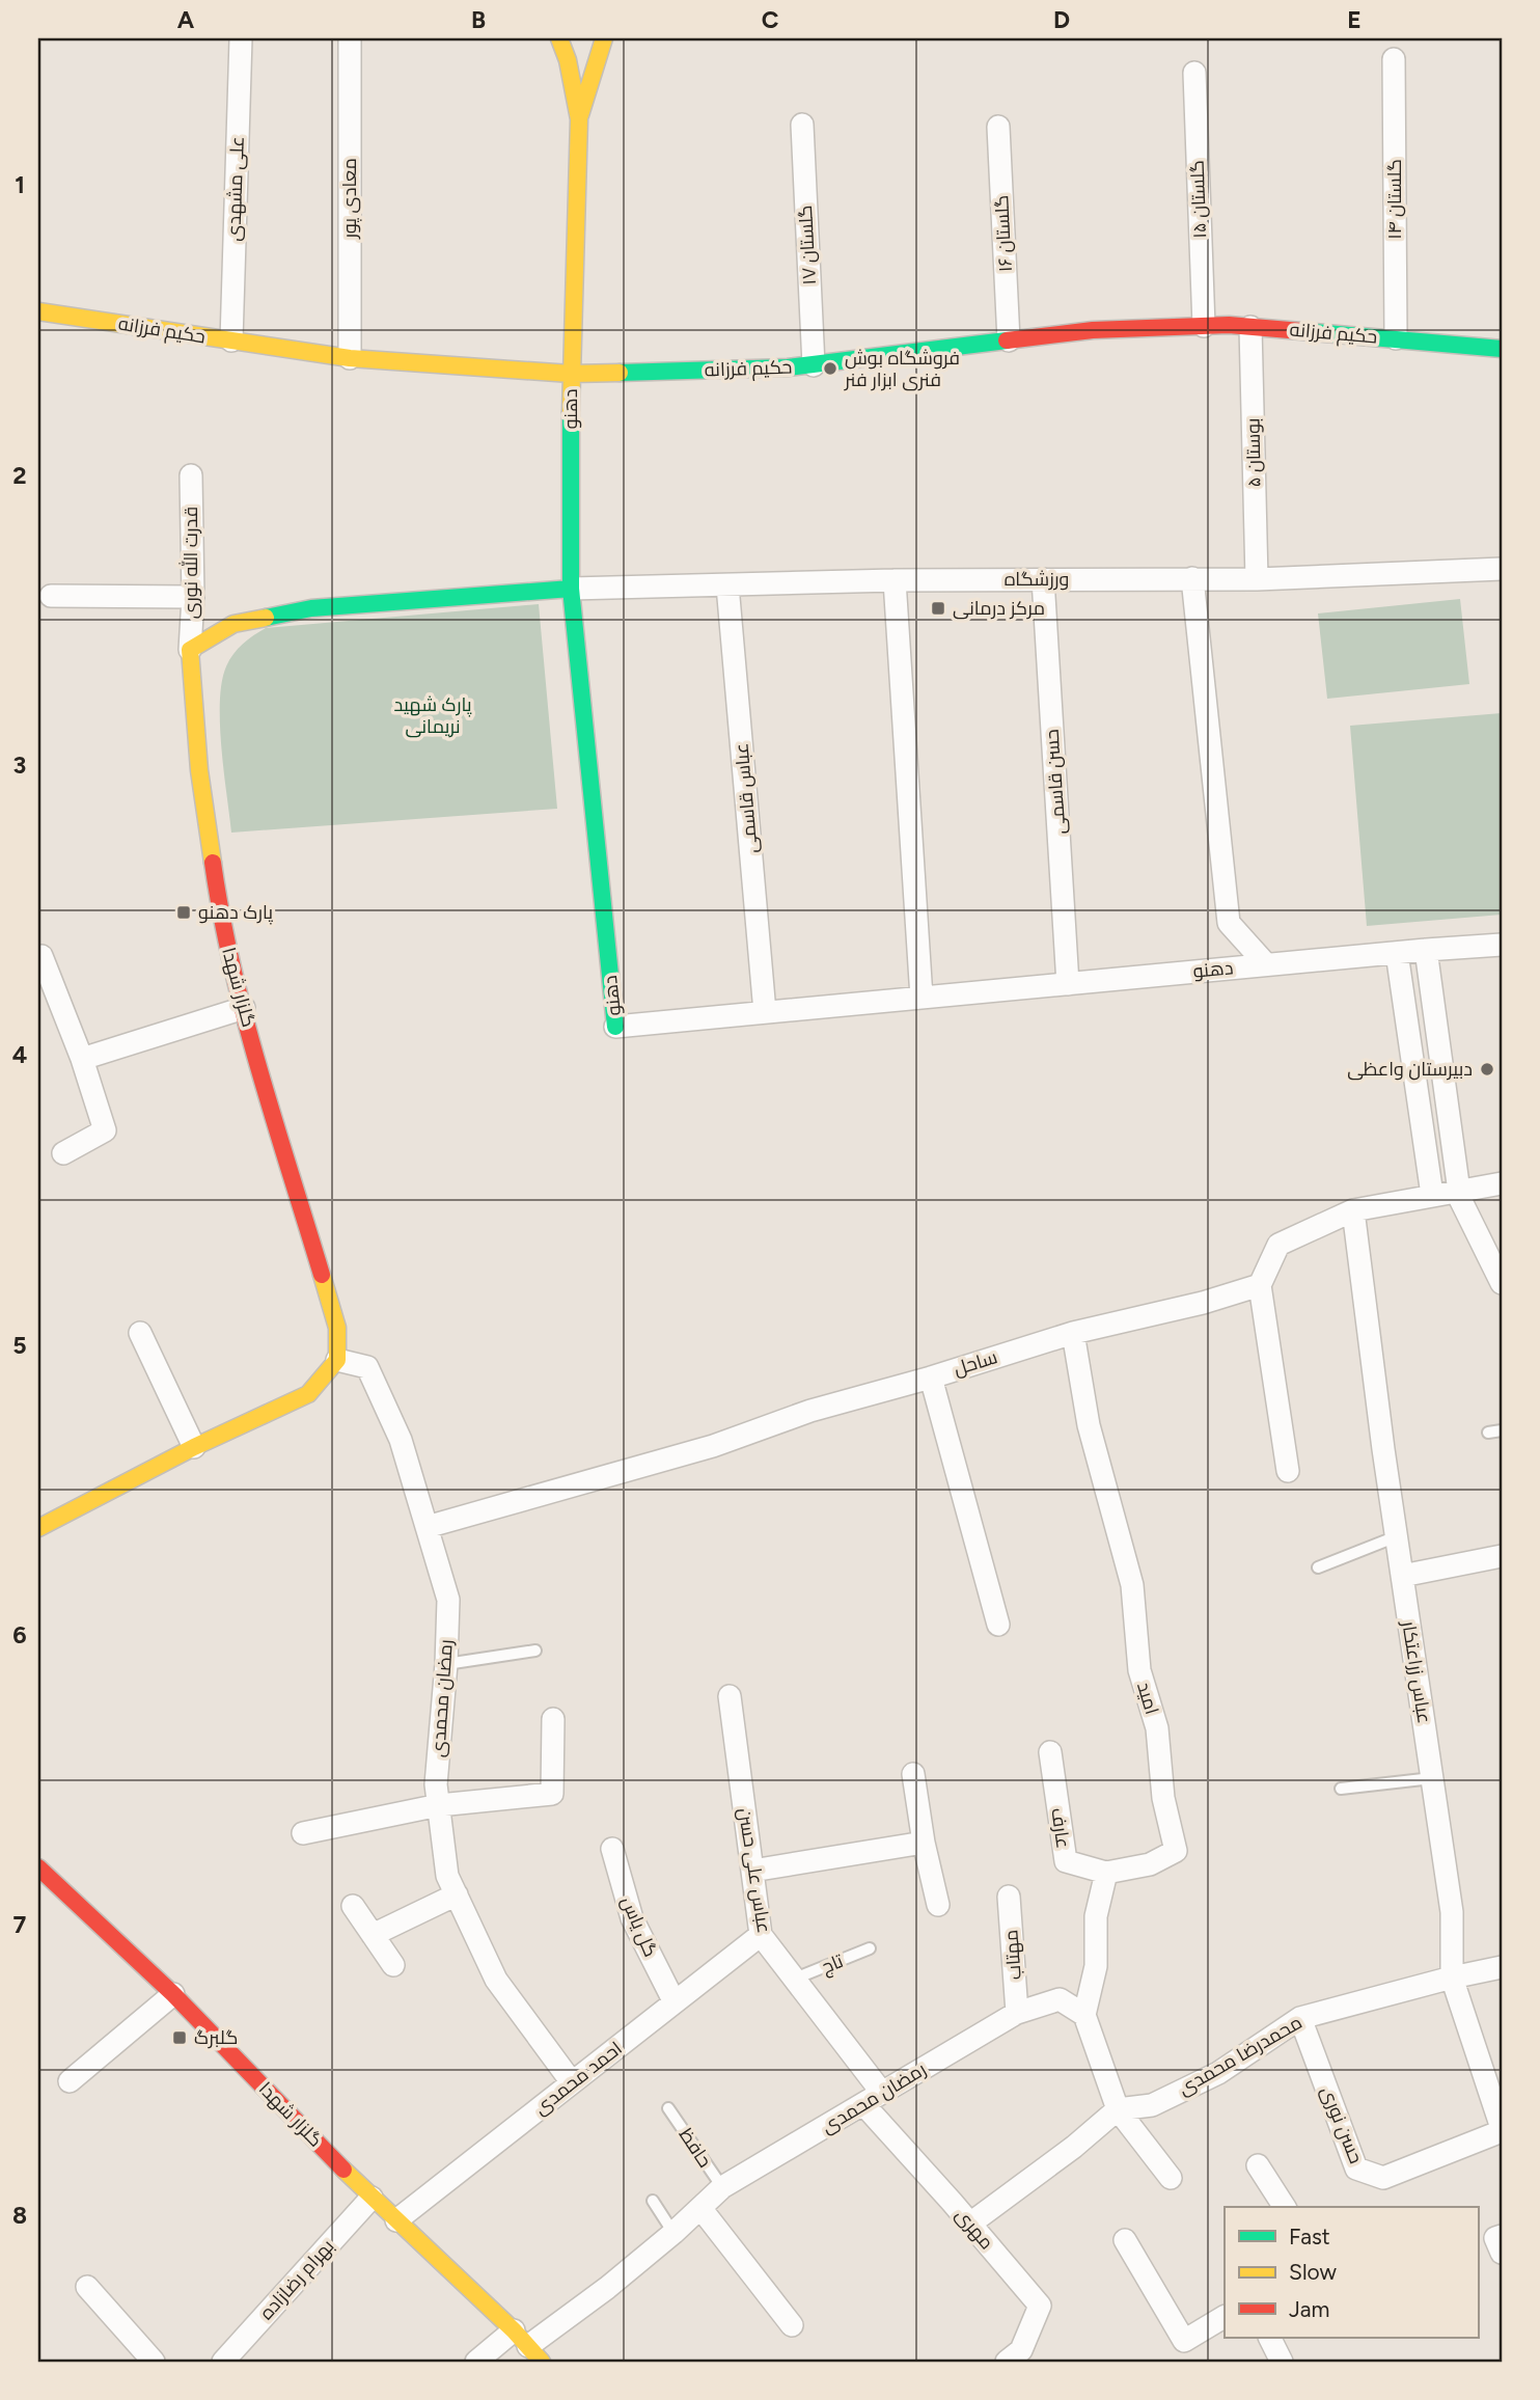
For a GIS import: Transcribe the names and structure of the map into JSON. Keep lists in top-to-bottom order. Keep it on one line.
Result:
{"streets":{"street":["علی مشهدی","معادی پور","گلستان ۱۵","گلستان ۱۴","گلستان ۱۶","گلستان ۱۷","حکیم فرزانه","دهنو","بوستان ۵","قدرت الله نوری","ورزشگاه","حسن قاسمی","عباس قاسمی","گلزار شهدا","ساحل","عباس زراعتکار","رمضان محمدی","امید","عارف","عباس علی حسن","گل یاس","مهتاب","محمدرضا محمدی","احمد محمدی","حسن نوری","مهری","بهرام رضازاده"],"lane":["تاج","حافظ"]},"crossings":[["علی مشهدی","حکیم فرزانه"],["معادی پور","حکیم فرزانه"],["گلستان ۱۵","حکیم فرزانه"],["گلستان ۱۴","حکیم فرزانه"],["گلستان ۱۶","حکیم فرزانه"],["گلستان ۱۷","حکیم فرزانه"],["حکیم فرزانه","دهنو"],["حکیم فرزانه","بوستان ۵"],["دهنو","ورزشگاه"],["دهنو","حسن قاسمی"],["دهنو","عباس قاسمی"],["بوستان ۵","ورزشگاه"],["قدرت الله نوری","گلزار شهدا"],["ورزشگاه","حسن قاسمی"],["ورزشگاه","عباس قاسمی"],["گلزار شهدا","رمضان محمدی"],["گلزار شهدا","احمد محمدی"],["گلزار شهدا","بهرام رضازاده"],["ساحل","رمضان محمدی"],["ساحل","امید"],["عباس زراعتکار","محمدرضا محمدی"],["عباس زراعتکار","حسن نوری"],["رمضان محمدی","عباس علی حسن"],["رمضان محمدی","مهتاب"],["رمضان محمدی","احمد محمدی"],["رمضان محمدی","حافظ"],["رمضان محمدی","مهری"],["امید","عارف"],["عباس علی حسن","تاج"],["عباس علی حسن","احمد محمدی"],["عباس علی حسن","مهری"],["گل یاس","احمد محمدی"],["محمدرضا محمدی","حسن نوری"]],"parks":["پارک شهید نریمانی"],"places":{"other":["فروشگاه بوش فنری ابزار فنر","دبیرستان واعظی"],"transit":["مرکز درمانی","پارک دهنو","گلبرگ"]},"legend":["Fast","Slow","Jam"],"grid":{"columns":["A","B","C","D","E"],"rows":["1","2","3","4","5","6","7","8"]}}
